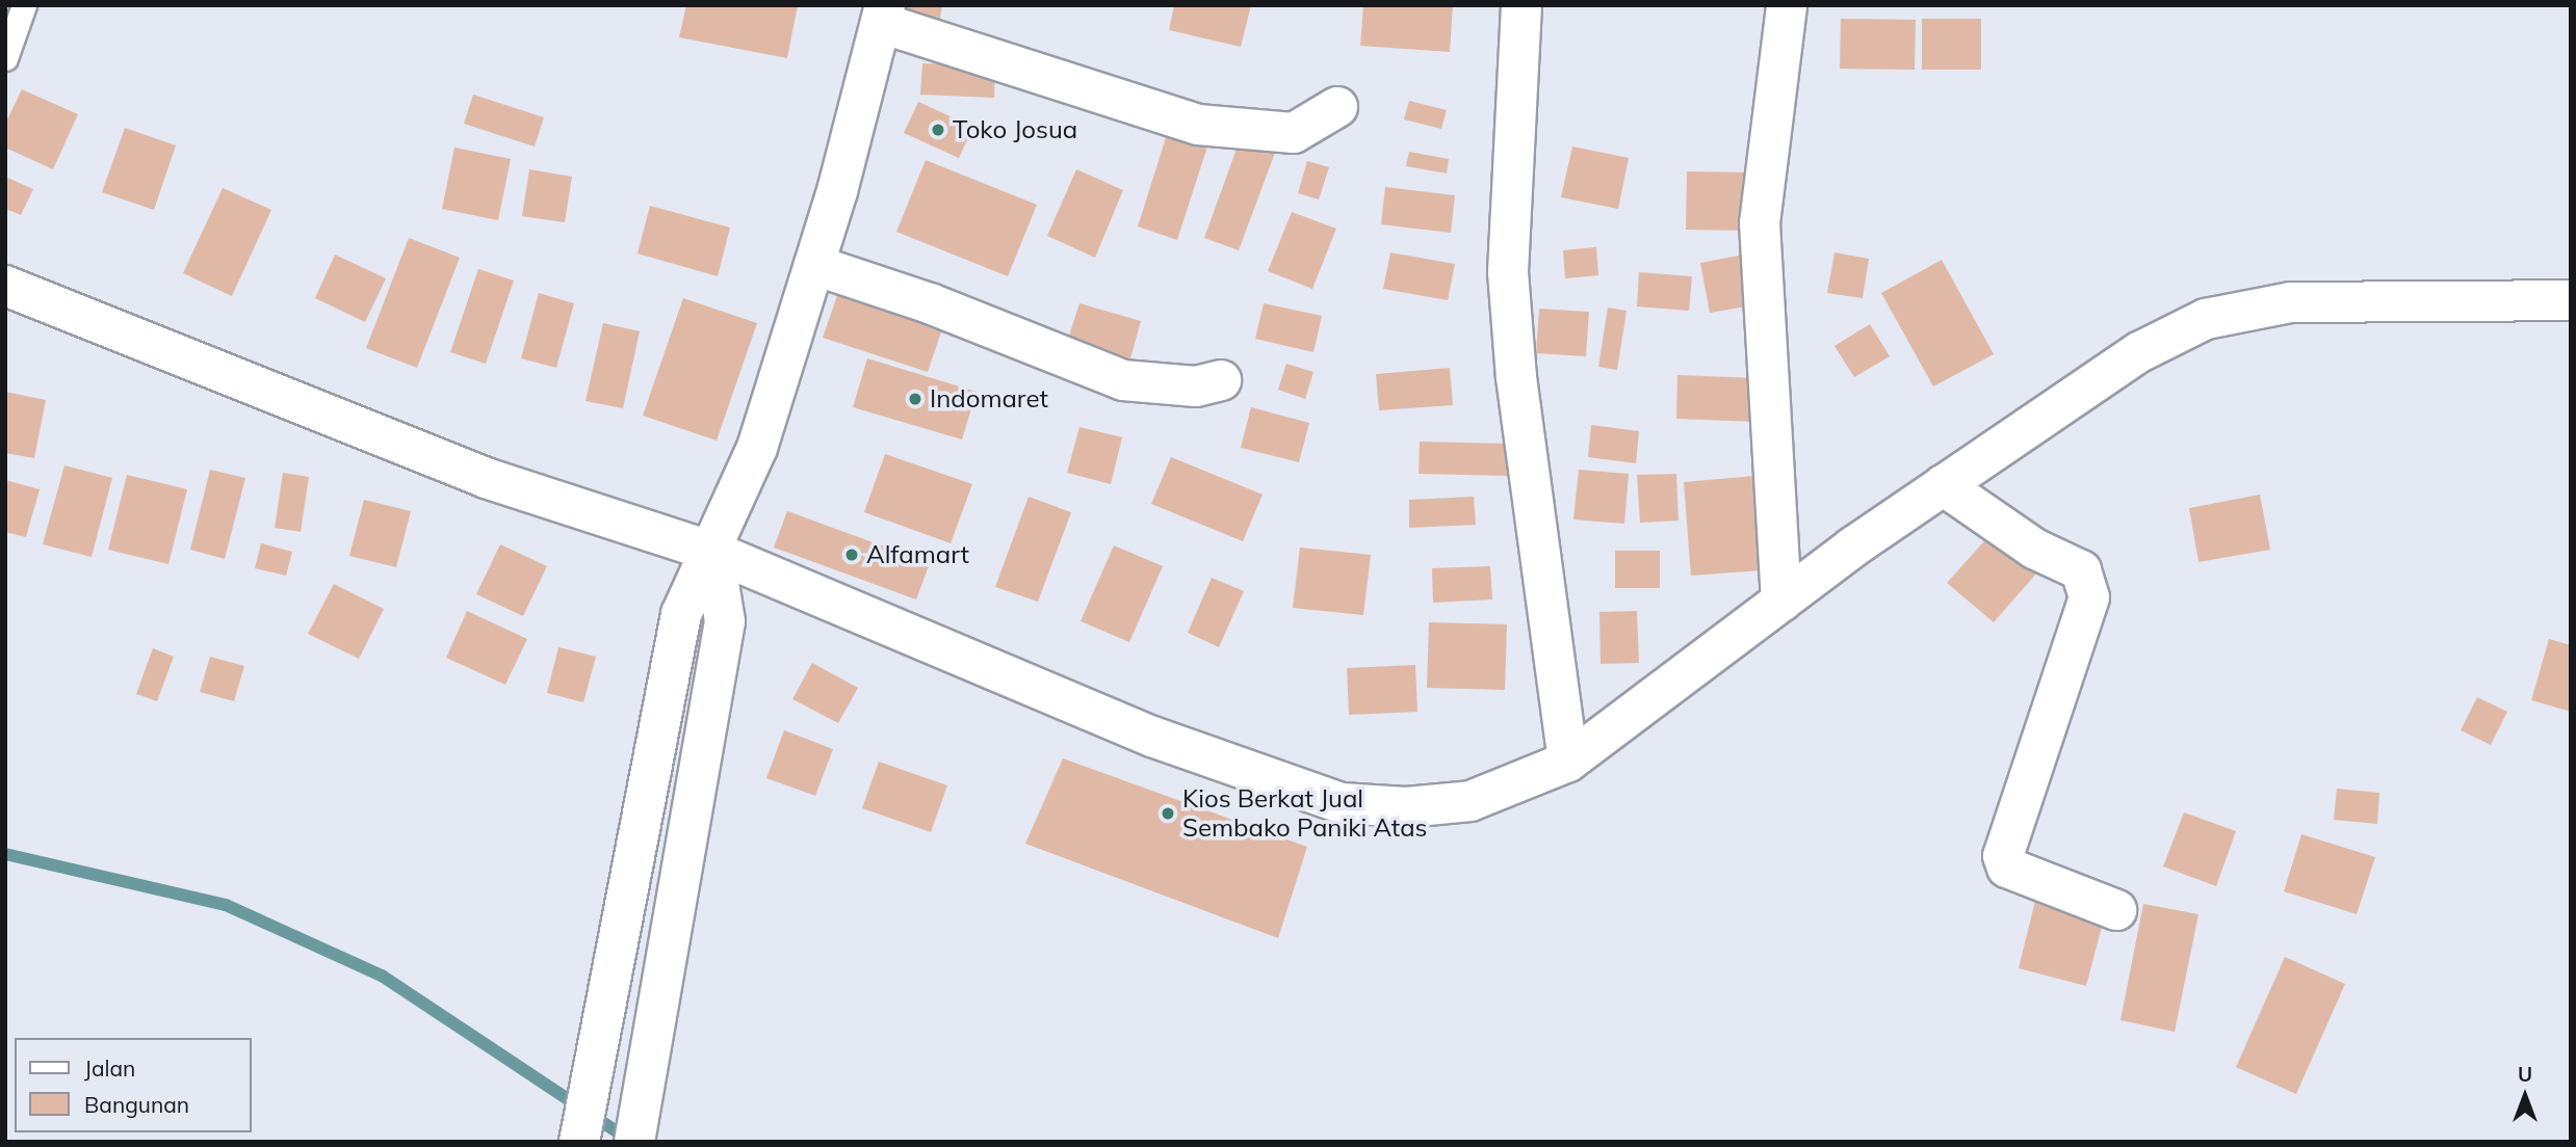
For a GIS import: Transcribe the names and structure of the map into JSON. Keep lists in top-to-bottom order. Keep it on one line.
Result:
{"places":["Toko Josua","Indomaret","Alfamart","Kios Berkat Jual Sembako Paniki Atas"],"legend":["Jalan","Bangunan"],"north":"top"}
